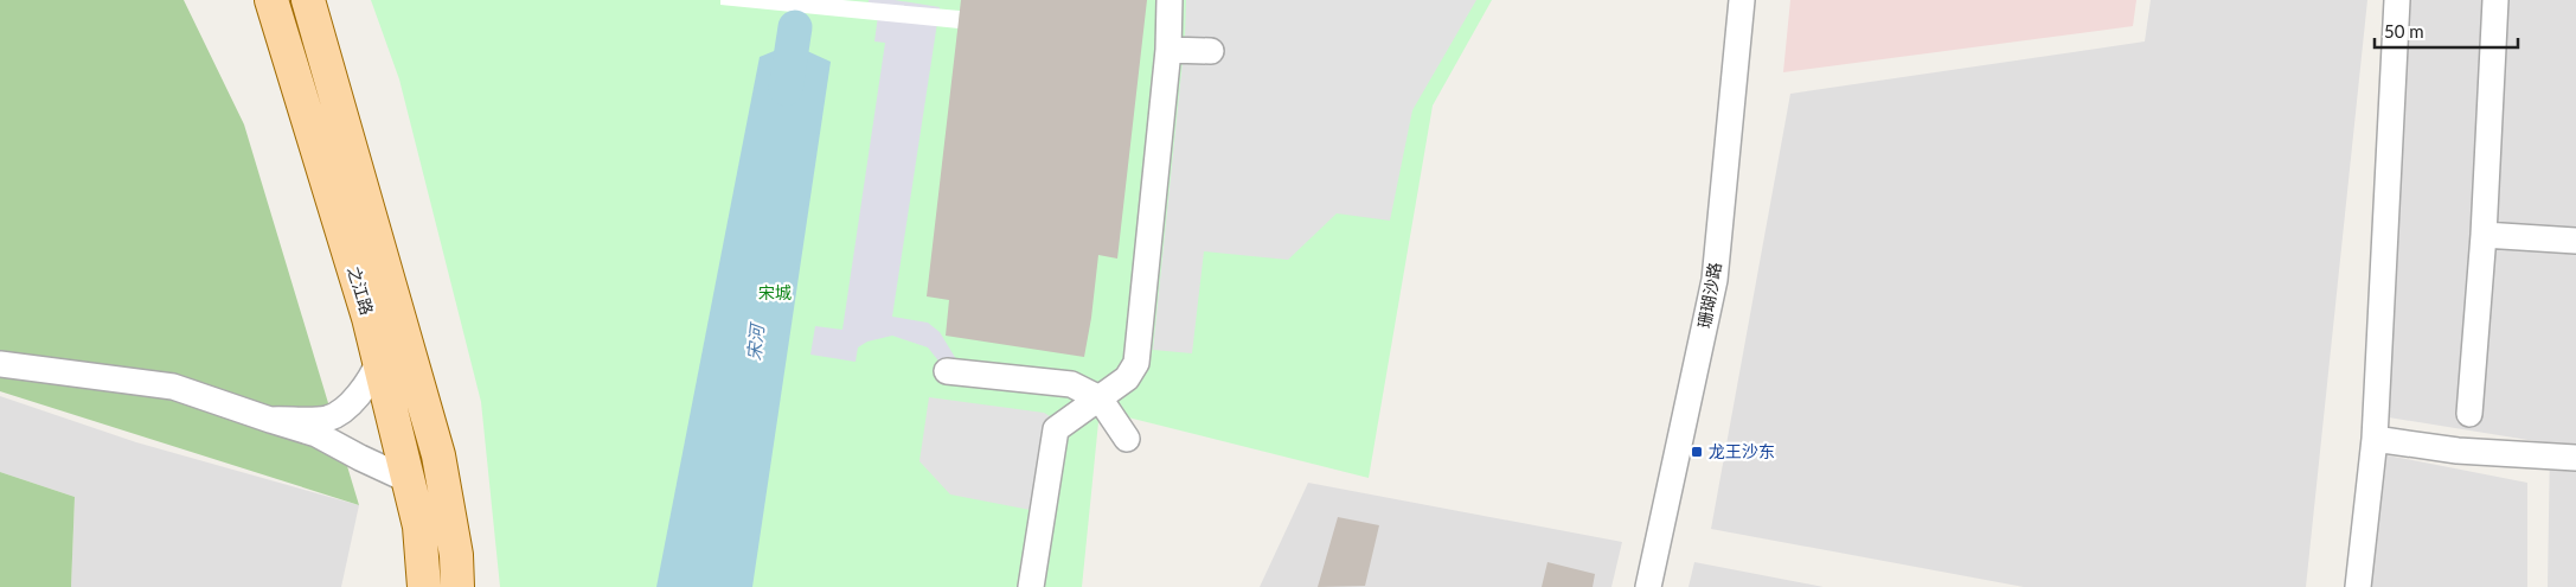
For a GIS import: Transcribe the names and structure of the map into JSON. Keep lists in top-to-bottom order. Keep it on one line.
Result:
{"streets":{"main road":["之江路"],"street":["珊瑚沙路"]},"water":["宋河"],"parks":["宋城"],"places":{"transit":["龙王沙东"]},"scale_bar":"50 m"}
